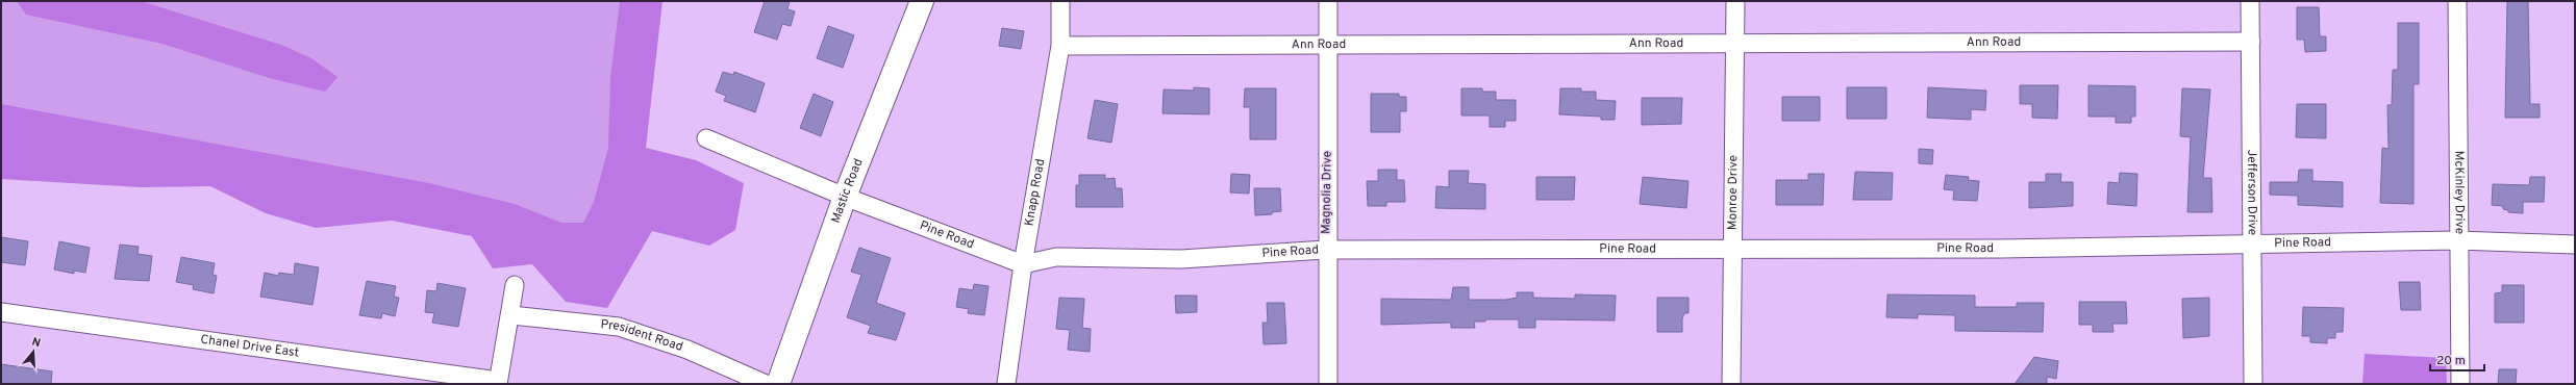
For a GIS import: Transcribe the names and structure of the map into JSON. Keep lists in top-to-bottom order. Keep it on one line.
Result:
{"streets":{"main road":["Mastic Road"],"street":["Ann Road","Knapp Road","Magnolia Drive","Monroe Drive","Jefferson Drive","McKinley Drive","Pine Road","President Road","Chanel Drive East"]},"crossings":[["Ann Road","Knapp Road"],["Ann Road","Magnolia Drive"],["Ann Road","Monroe Drive"],["Ann Road","Jefferson Drive"],["Mastic Road","Pine Road"],["Knapp Road","Pine Road"],["Magnolia Drive","Pine Road"],["Monroe Drive","Pine Road"],["Jefferson Drive","Pine Road"],["McKinley Drive","Pine Road"]],"scale_bar":"20 m","north":"top"}
